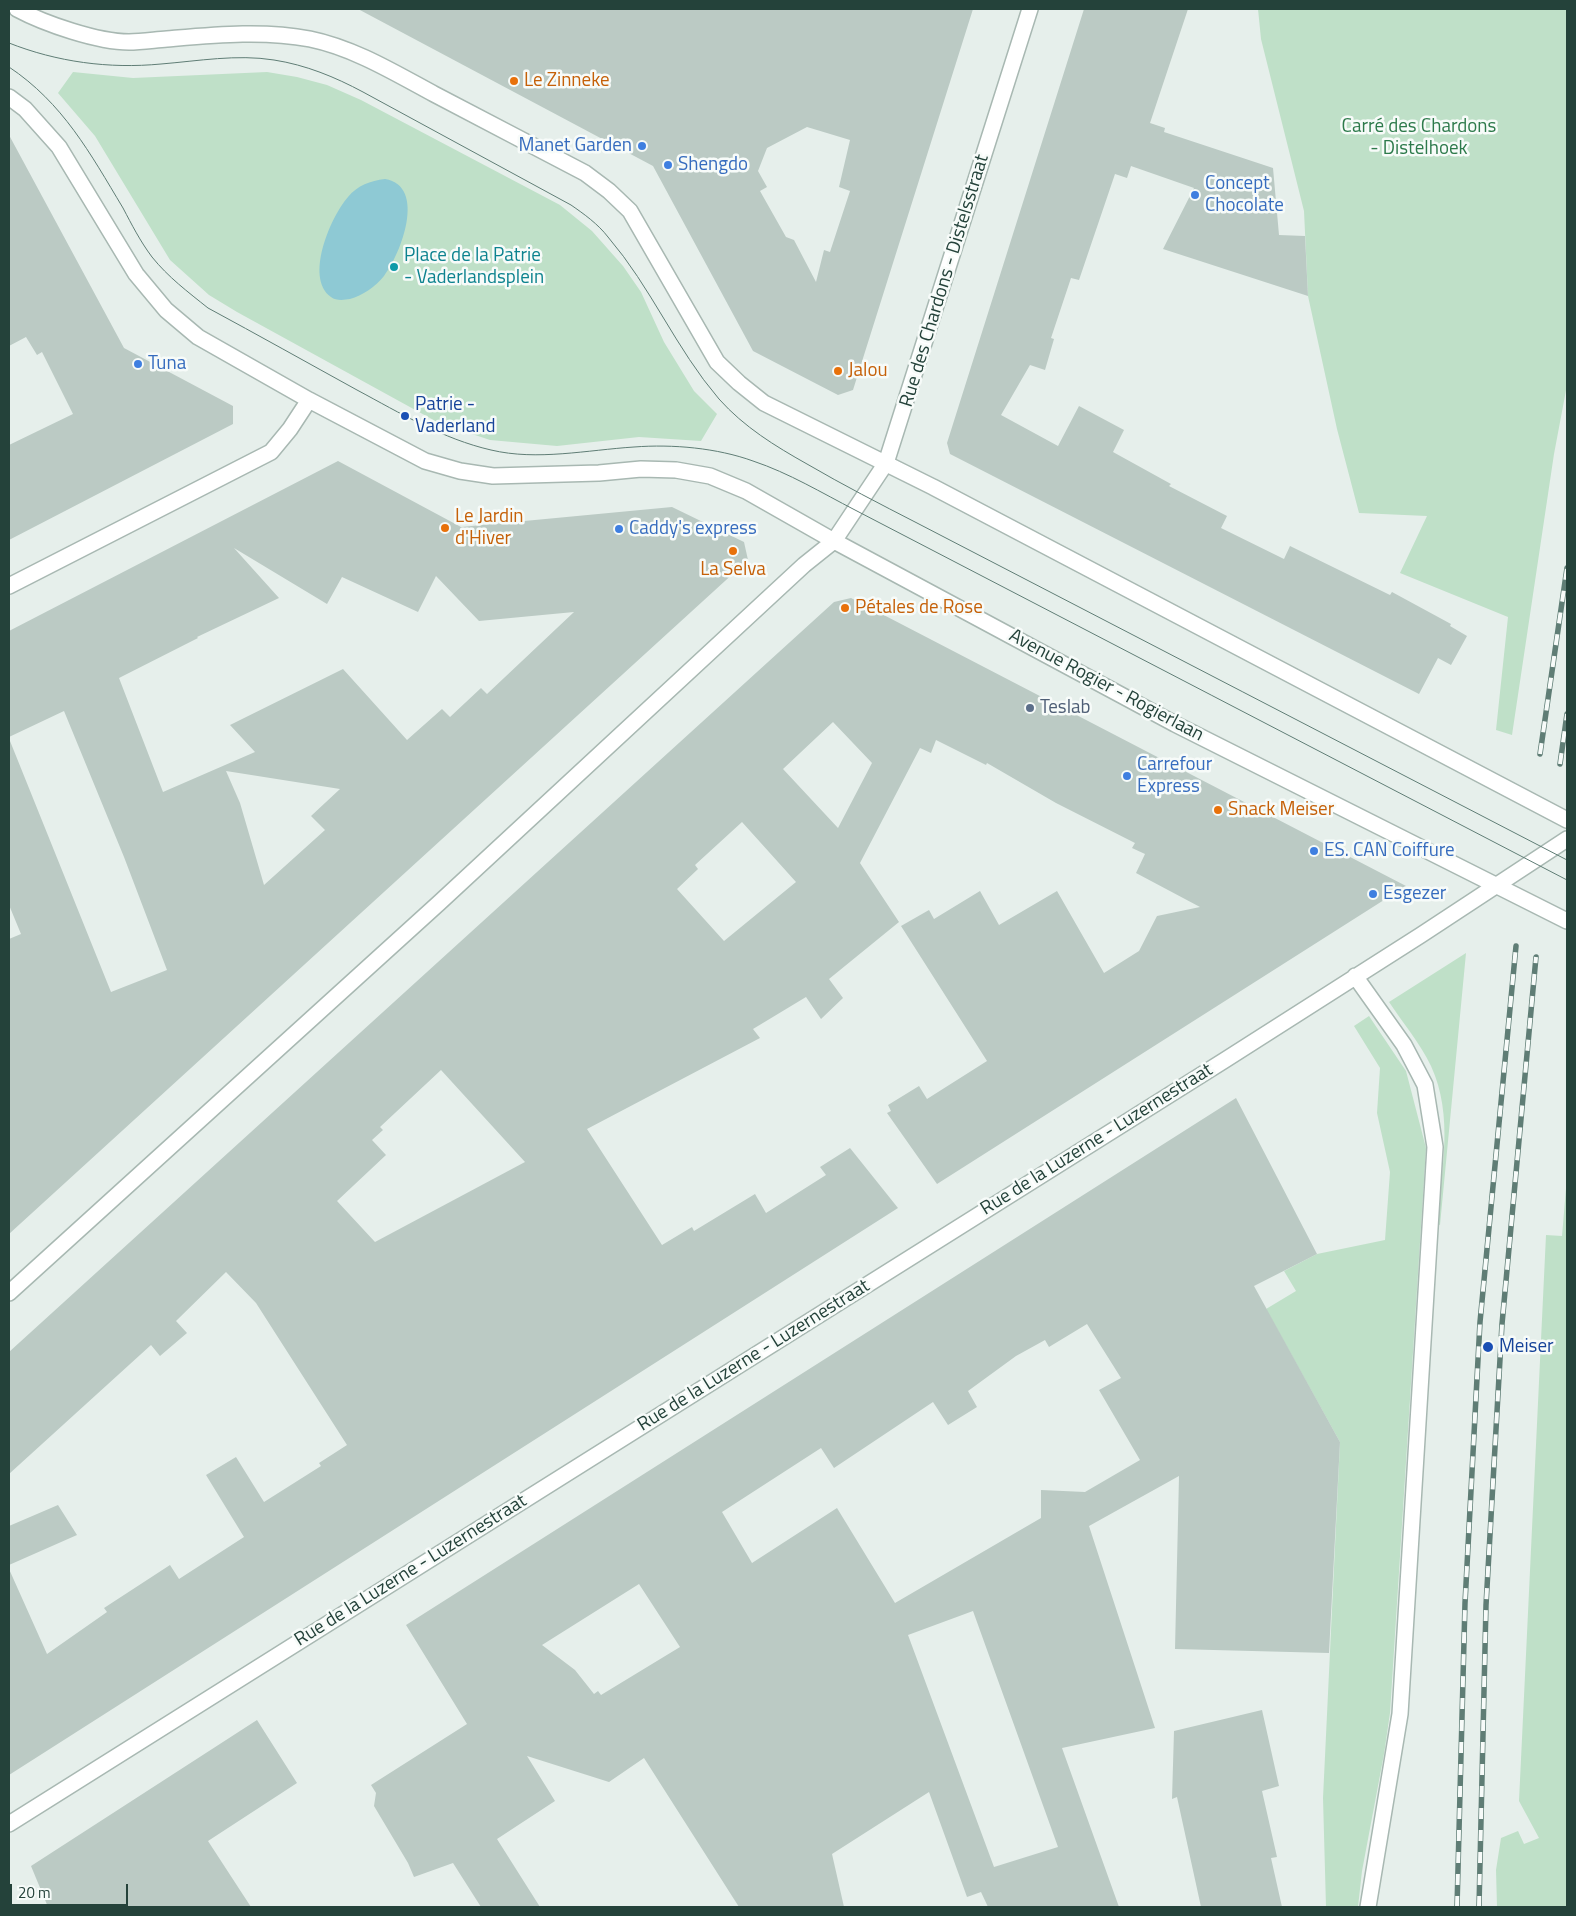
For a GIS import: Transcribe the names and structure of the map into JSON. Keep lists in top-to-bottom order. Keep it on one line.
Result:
{"streets":{"street":["Rue des Chardons - Distelsstraat","Avenue Rogier - Rogierlaan","Rue de la Luzerne - Luzernestraat"]},"crossings":[["Rue des Chardons - Distelsstraat","Avenue Rogier - Rogierlaan"],["Avenue Rogier - Rogierlaan","Rue de la Luzerne - Luzernestraat"]],"parks":["Carré des Chardons - Distelhoek"],"places":["Le Zinneke","Manet Garden","Shengdo","Concept Chocolate","Place de la Patrie - Vaderlandsplein","Tuna","Jalou","Patrie - Vaderland","Le Jardin d'Hiver","Caddy's express","La Selva","Pétales de Rose","Teslab","Carrefour Express","Snack Meiser","ES. CAN Coiffure","Esgezer","Meiser"],"scale_bar":"20 m"}
